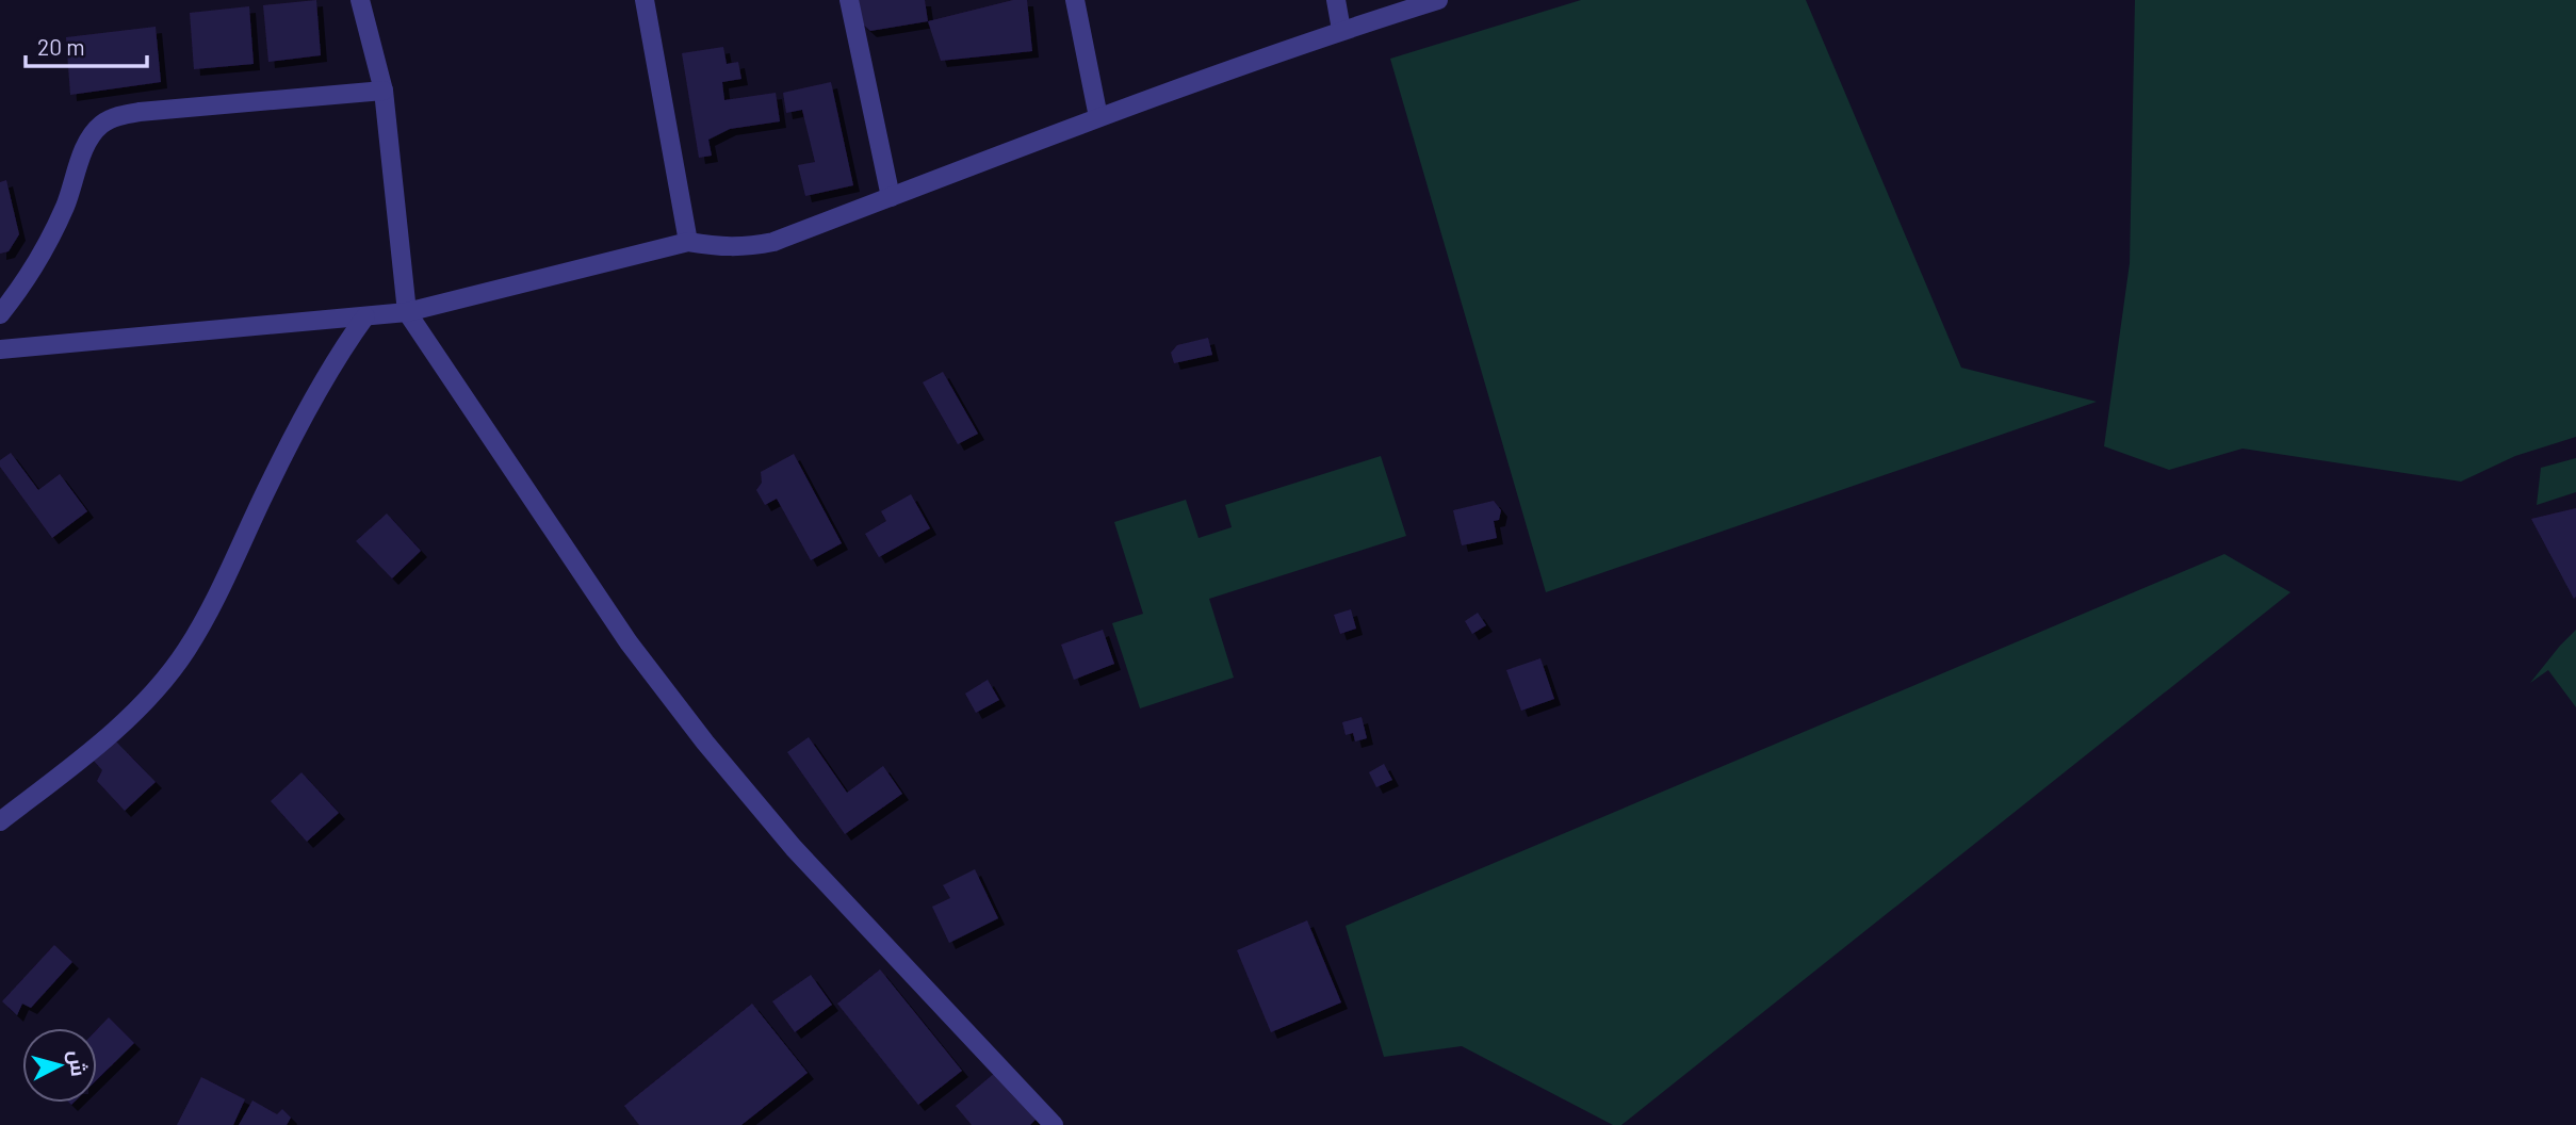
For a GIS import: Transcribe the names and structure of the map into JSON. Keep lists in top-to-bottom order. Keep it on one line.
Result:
{"scale_bar":"20 m","north":"right"}
